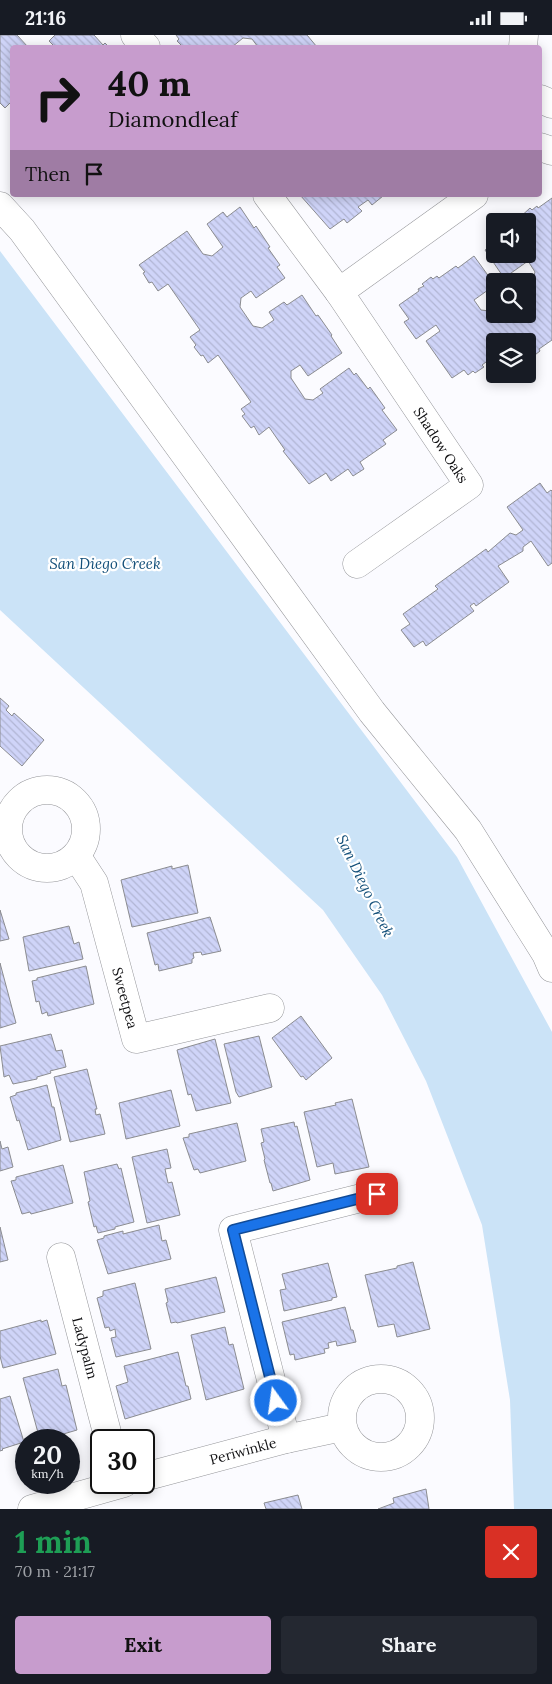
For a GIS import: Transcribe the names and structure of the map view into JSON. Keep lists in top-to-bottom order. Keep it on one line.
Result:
{"streets":{"street":["Shadow Oaks","Sweetpea","Ladypalm","Periwinkle"]},"water":["San Diego Creek"],"page":{"status":"21:16","turn":["40 m","Diamondleaf"],"then":"Then","speed":"20 km/h","limit":"30","heading":["1 min","70 m · 21:17"],"buttons":["Exit","Share"]}}
